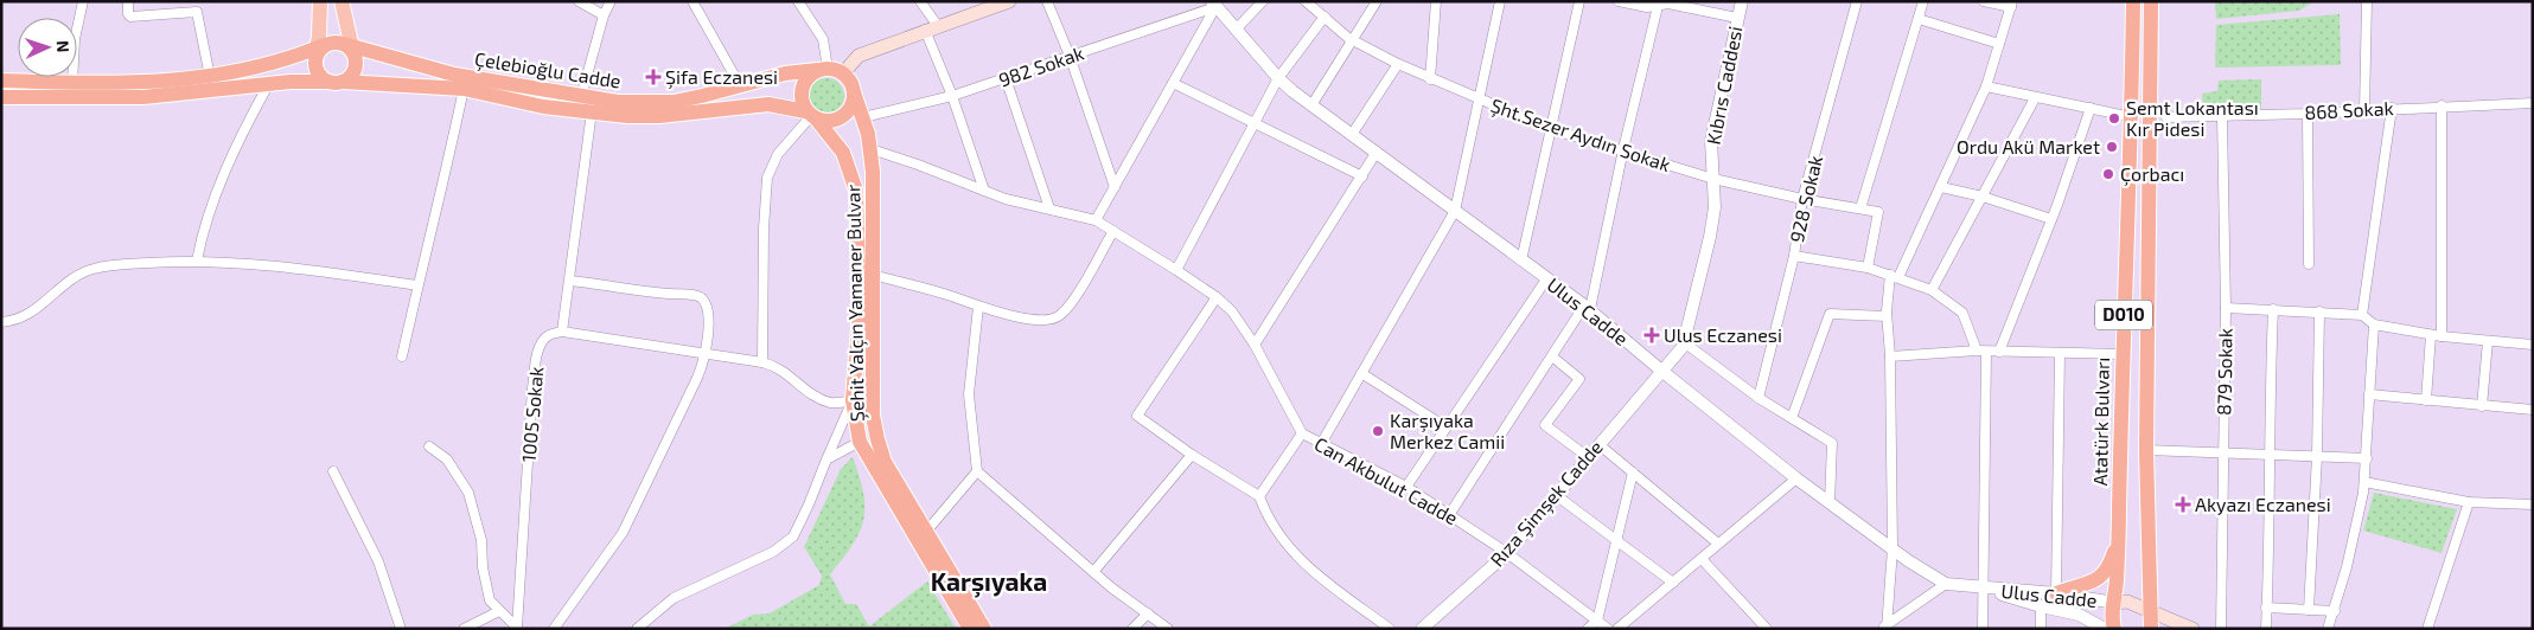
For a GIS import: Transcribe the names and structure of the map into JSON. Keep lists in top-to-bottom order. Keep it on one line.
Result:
{"streets":{"highway":["Çelebioğlu Cadde","Şehit Yalçın Yamaner Bulvar","D010","Atatürk Bulvarı"],"street":["982 Sokak","Kıbrıs Caddesi","868 Sokak","Şht.Sezer Aydın Sokak","928 Sokak","Ulus Cadde","879 Sokak","1005 Sokak","Can Akbulut Cadde","Rıza Şimşek Cadde"]},"crossings":[["982 Sokak","Şehit Yalçın Yamaner Bulvar"],["982 Sokak","Ulus Cadde"],["Çelebioğlu Cadde","Şehit Yalçın Yamaner Bulvar"],["Kıbrıs Caddesi","Şht.Sezer Aydın Sokak"],["Kıbrıs Caddesi","Ulus Cadde"],["Kıbrıs Caddesi","Rıza Şimşek Cadde"],["868 Sokak","879 Sokak"],["Şht.Sezer Aydın Sokak","928 Sokak"],["Şehit Yalçın Yamaner Bulvar","Can Akbulut Cadde"],["Ulus Cadde","Atatürk Bulvarı"],["Ulus Cadde","Rıza Şimşek Cadde"],["Can Akbulut Cadde","Rıza Şimşek Cadde"]],"districts":["Karşıyaka"],"places":{"health":["Şifa Eczanesi","Ulus Eczanesi","Akyazı Eczanesi"],"other":["Semt Lokantası Kır Pidesi","Ordu Akü Market","Çorbacı","Karşıyaka Merkez Camii"]},"north":"right"}
